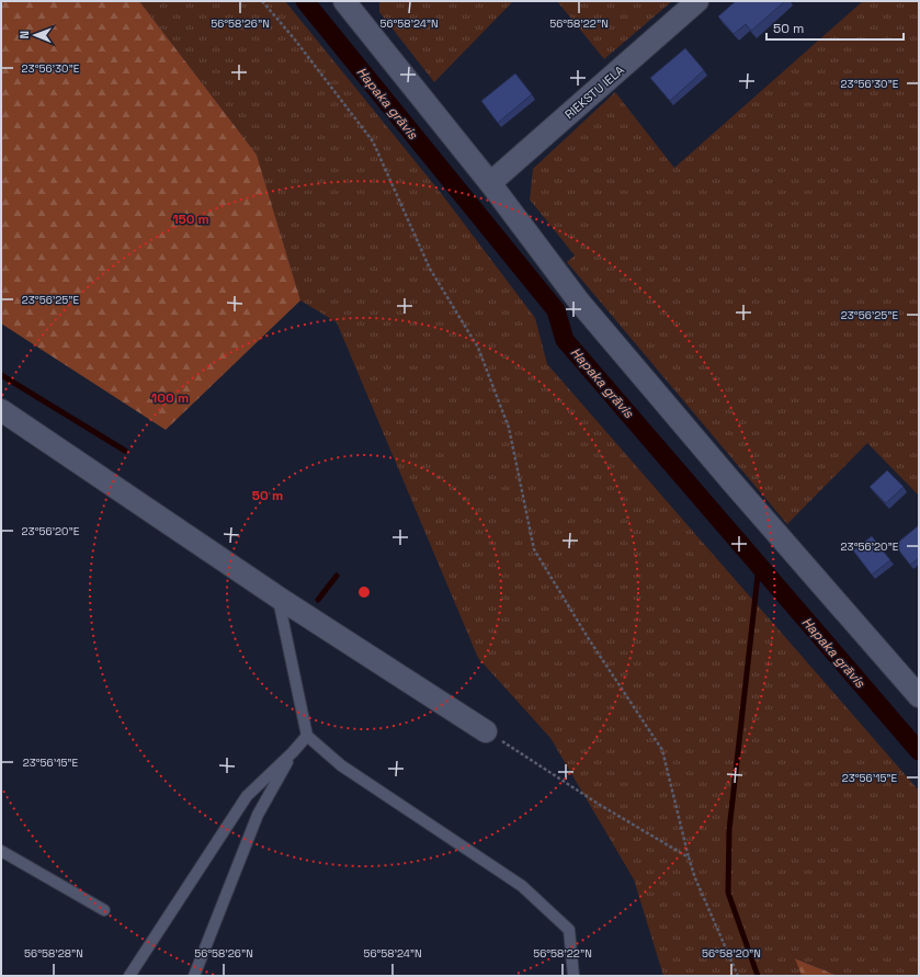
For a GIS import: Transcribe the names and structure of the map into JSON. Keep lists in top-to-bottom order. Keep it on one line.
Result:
{"streets":{"street":["RIEKSTU IELA"]},"water":["Hapaka grāvis"],"scale_bar":"50 m","north":"left","coordinates":["56°58'26\"N","56°58'24\"N","56°58'22\"N","23°56'30\"E","23°56'25\"E","23°56'20\"E","23°56'15\"E","56°58'28\"N","56°58'20\"N"],"rings":["150 m","100 m","50 m"]}
